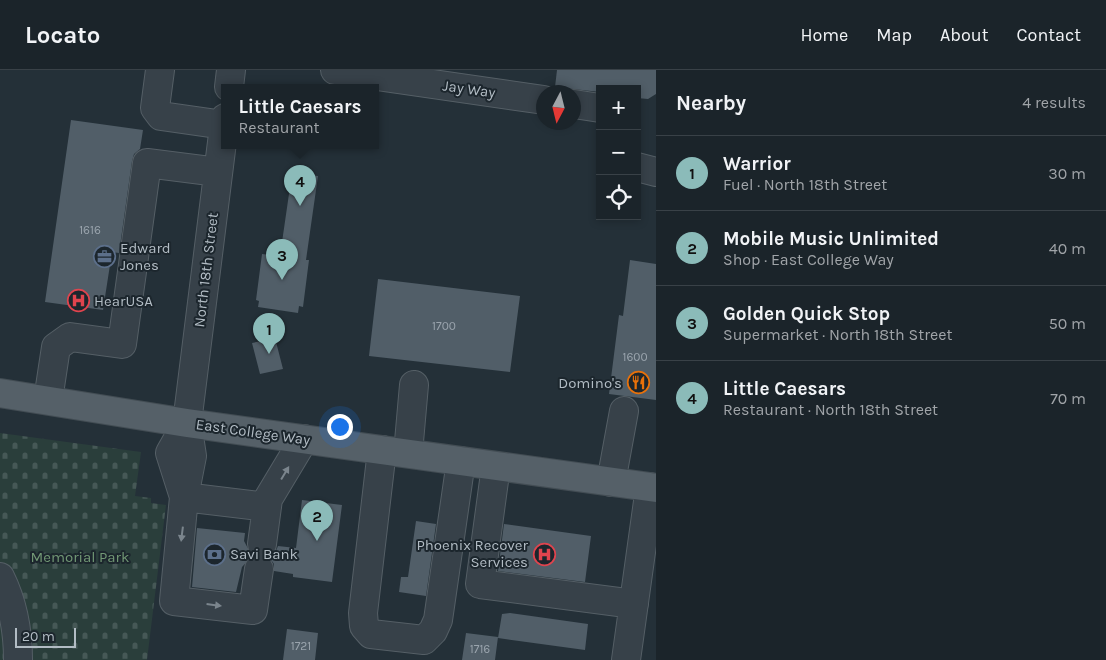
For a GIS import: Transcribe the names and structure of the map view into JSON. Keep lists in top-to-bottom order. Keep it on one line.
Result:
{"streets":{"main road":["East College Way"],"street":["Jay Way","North 18th Street"]},"crossings":[["North 18th Street","East College Way"]],"parks":["Memorial Park"],"places":{"office":["Edward Jones"],"hospital":["HearUSA","Phoenix Recover Services"],"restaurant":["Domino's"],"bank":["Savi Bank"]},"house_numbers":["1616","1700","1600","1721","1716"],"scale_bar":"20 m","north":"bottom","page":{"header":"Locato","nav":["Home","Map","About","Contact"],"heading":["Nearby","4 results"],"popup":["Little Caesars","Restaurant"],"map_buttons":["+","−"],"list":[{"mark":"1","name":"Warrior","note":"Fuel · North 18th Street","value":"30 m"},{"mark":"2","name":"Mobile Music Unlimited","note":"Shop · East College Way","value":"40 m"},{"mark":"3","name":"Golden Quick Stop","note":"Supermarket · North 18th Street","value":"50 m"},{"mark":"4","name":"Little Caesars","note":"Restaurant · North 18th Street","value":"70 m"}],"pins":["4","3","1","2"],"scale":"20 m"}}
